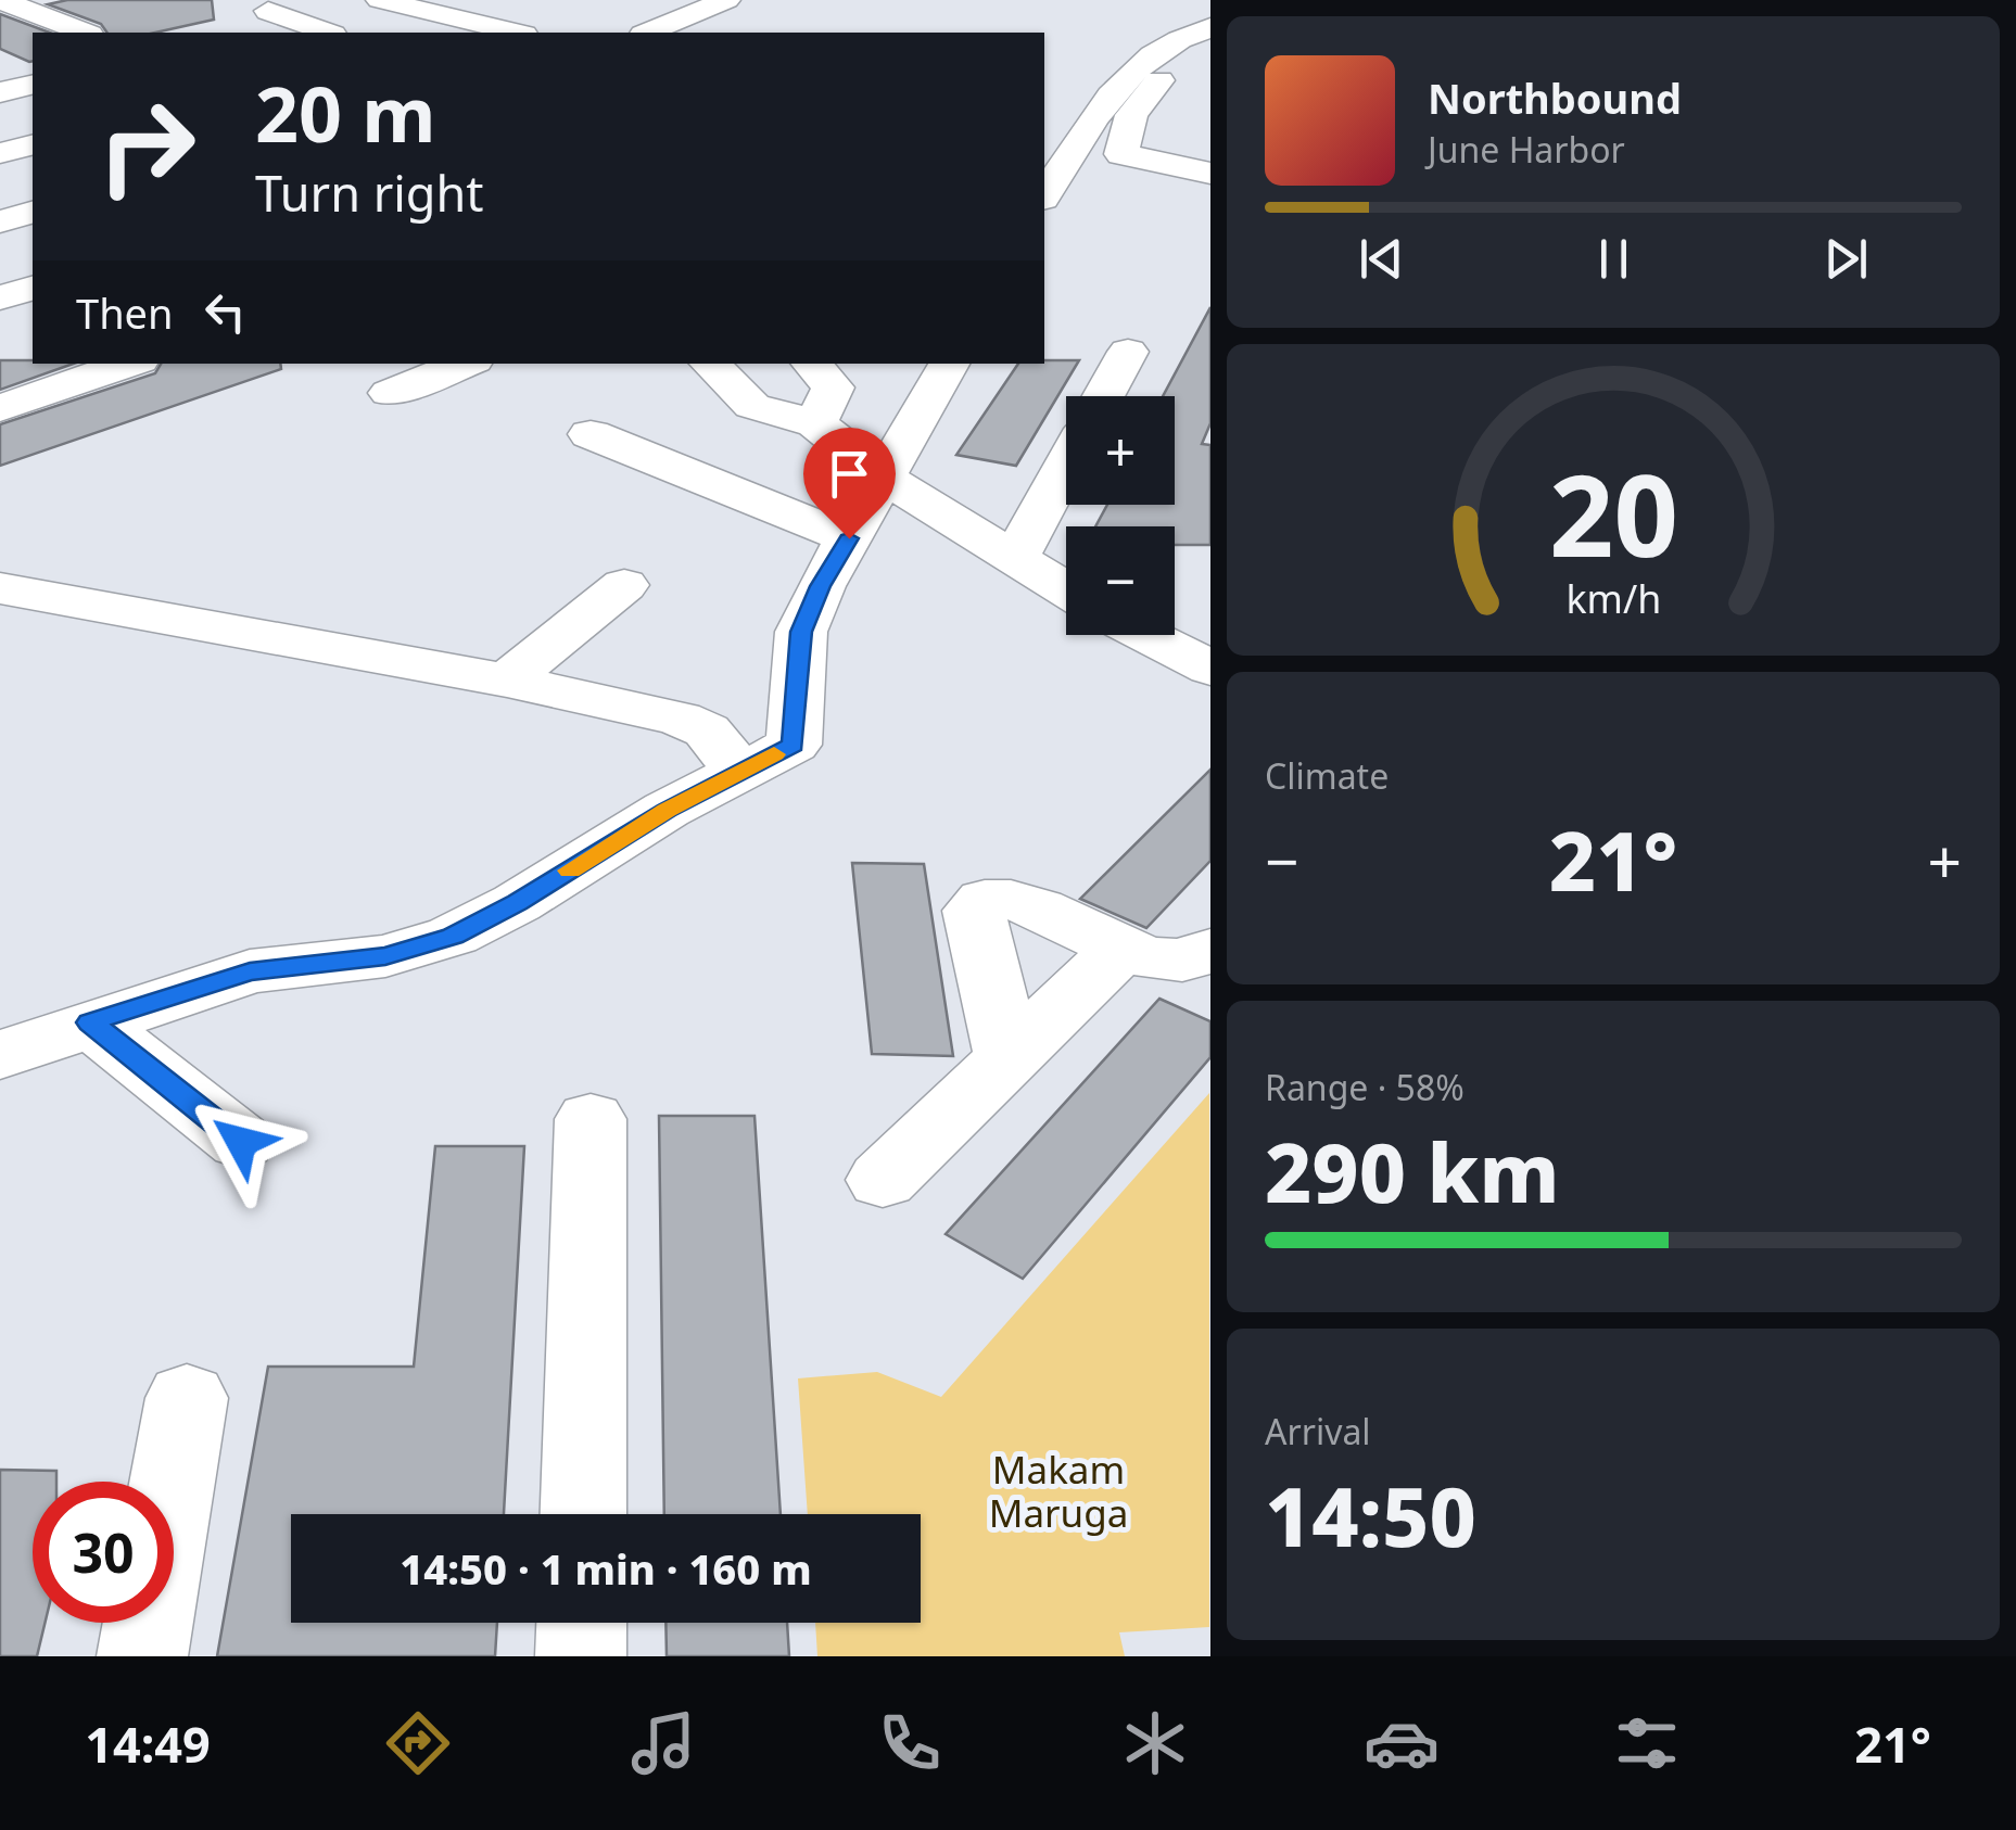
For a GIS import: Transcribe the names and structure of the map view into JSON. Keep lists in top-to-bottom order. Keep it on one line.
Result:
{"parks":["Makam Maruga"],"page":{"turn":["20 m","Turn right"],"song":["Northbound","June Harbor"],"then":"Then","map_buttons":["+","−"],"tile":["Climate",["Range · 58%","290 km"],["Arrival","14:50"]],"heat":["−","21°","+"],"limit":"30","trip":"14:50 · 1 min · 160 m","tabs":["14:49","21°"],"gauge":["20","km/h"]}}
